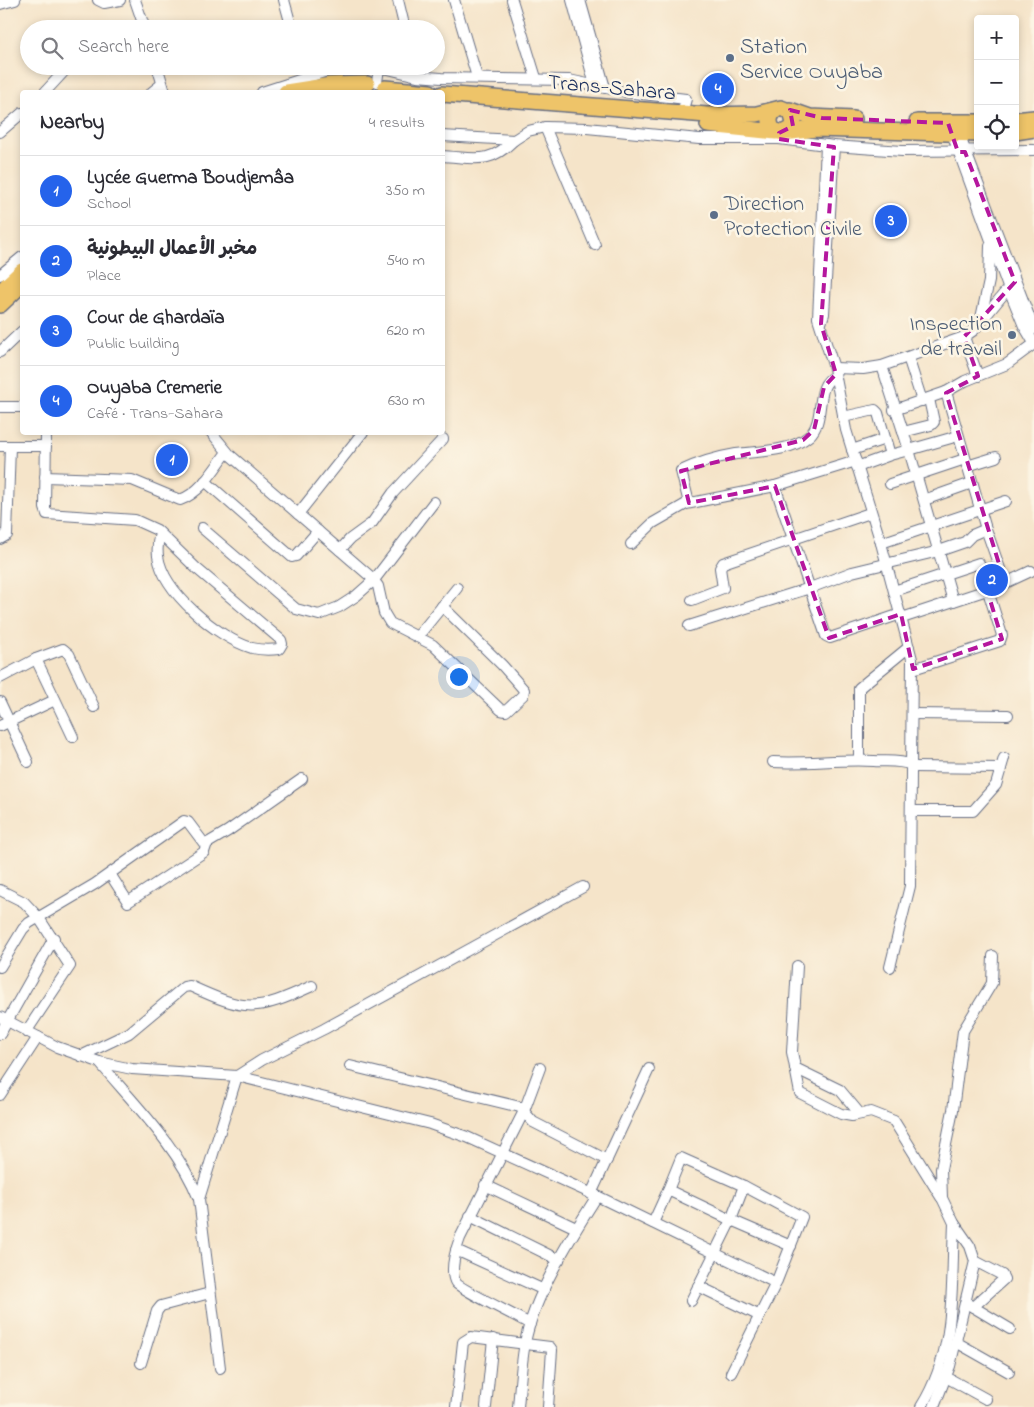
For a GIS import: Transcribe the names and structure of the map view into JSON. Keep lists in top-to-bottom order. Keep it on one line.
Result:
{"streets":{"highway":["Trans-Sahara"]},"places":["Station Service Ouyaba","Direction Protection Civile","Inspection de travail"],"page":{"map_buttons":["+","−"],"search":"Search here","pins":["4","3","1","2"],"heading":["Nearby","4 results"],"list":[{"mark":"1","name":"Lycée Guerma Boudjemâa","note":"School","value":"350 m"},{"mark":"2","name":"مخبر الأعمال البيطونية","note":"Place","value":"540 m"},{"mark":"3","name":"Cour de Ghardaïa","note":"Public building","value":"620 m"},{"mark":"4","name":"Ouyaba Cremerie","note":"Café · Trans-Sahara","value":"630 m"}]}}
